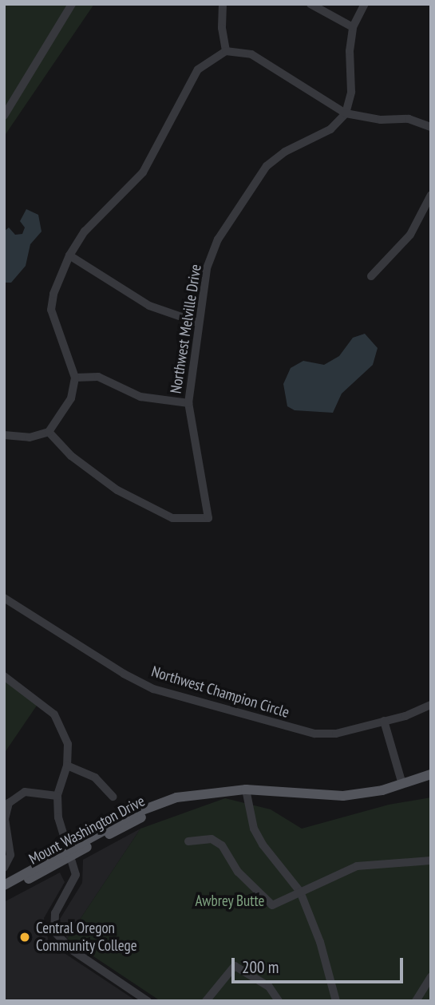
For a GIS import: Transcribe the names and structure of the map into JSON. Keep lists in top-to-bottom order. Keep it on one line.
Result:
{"streets":{"main road":["Mount Washington Drive"],"street":["Northwest Melville Drive","Northwest Champion Circle"]},"parks":["Awbrey Butte"],"places":["Central Oregon Community College"],"scale_bar":"200 m"}
